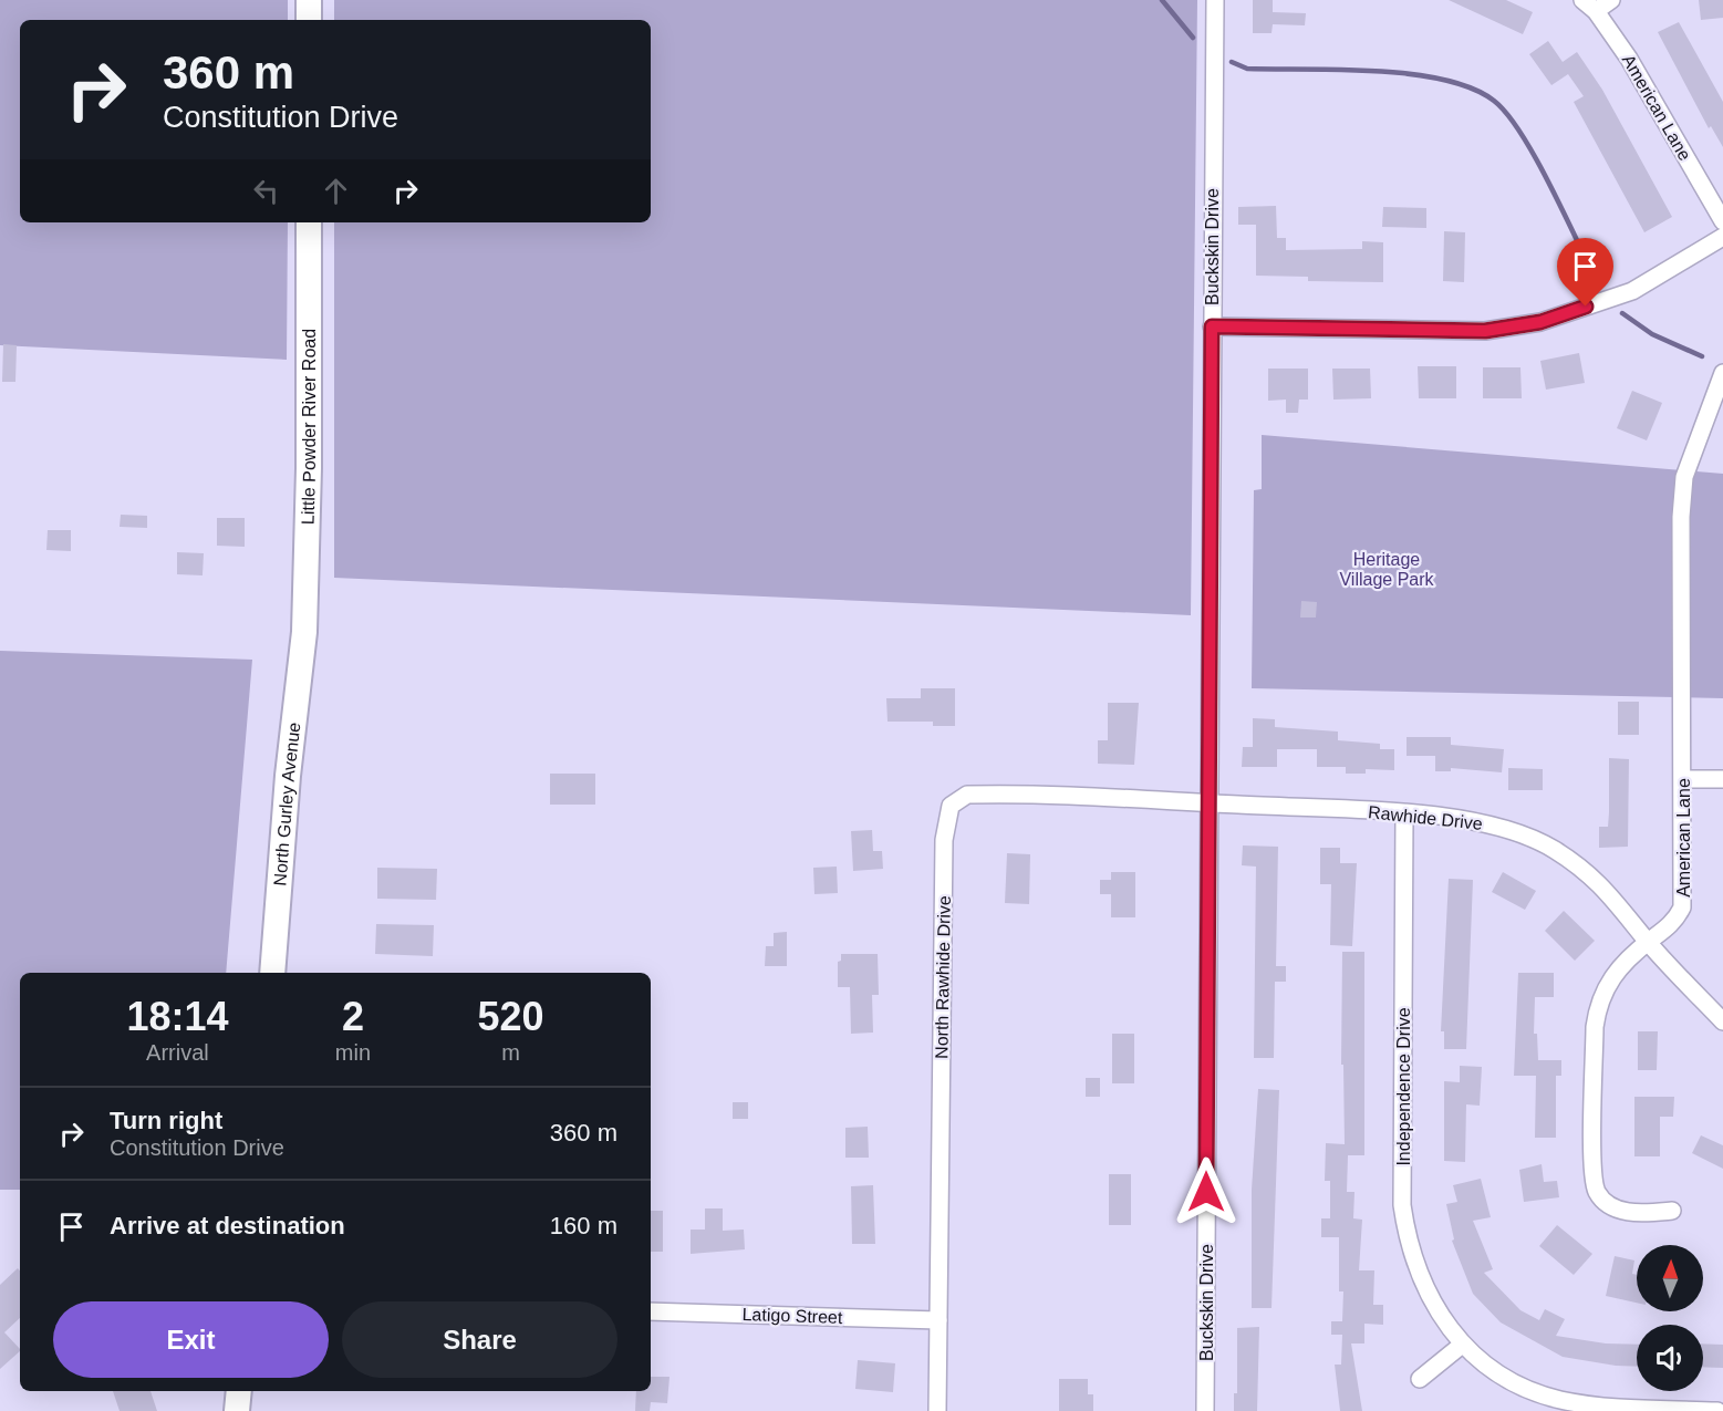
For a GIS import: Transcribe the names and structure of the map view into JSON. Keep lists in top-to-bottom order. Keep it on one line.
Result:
{"streets":{"street":["American Lane","Buckskin Drive","Little Powder River Road","North Gurley Avenue","Rawhide Drive","North Rawhide Drive","Independence Drive","Latigo Street"]},"crossings":[["American Lane","Rawhide Drive"],["Buckskin Drive","Rawhide Drive"],["Buckskin Drive","North Rawhide Drive"],["Little Powder River Road","North Gurley Avenue"],["Rawhide Drive","North Rawhide Drive"],["Rawhide Drive","Independence Drive"],["North Rawhide Drive","Latigo Street"]],"parks":["Heritage Village Park"],"north":"top","page":{"turn":["360 m","Constitution Drive"],"eta":["18:14","Arrival","2","min","520","m"],"list":[{"name":"Turn right","note":"Constitution Drive","value":"360 m"},{"name":"Arrive at destination","value":"160 m"}],"buttons":["Exit","Share"]}}
